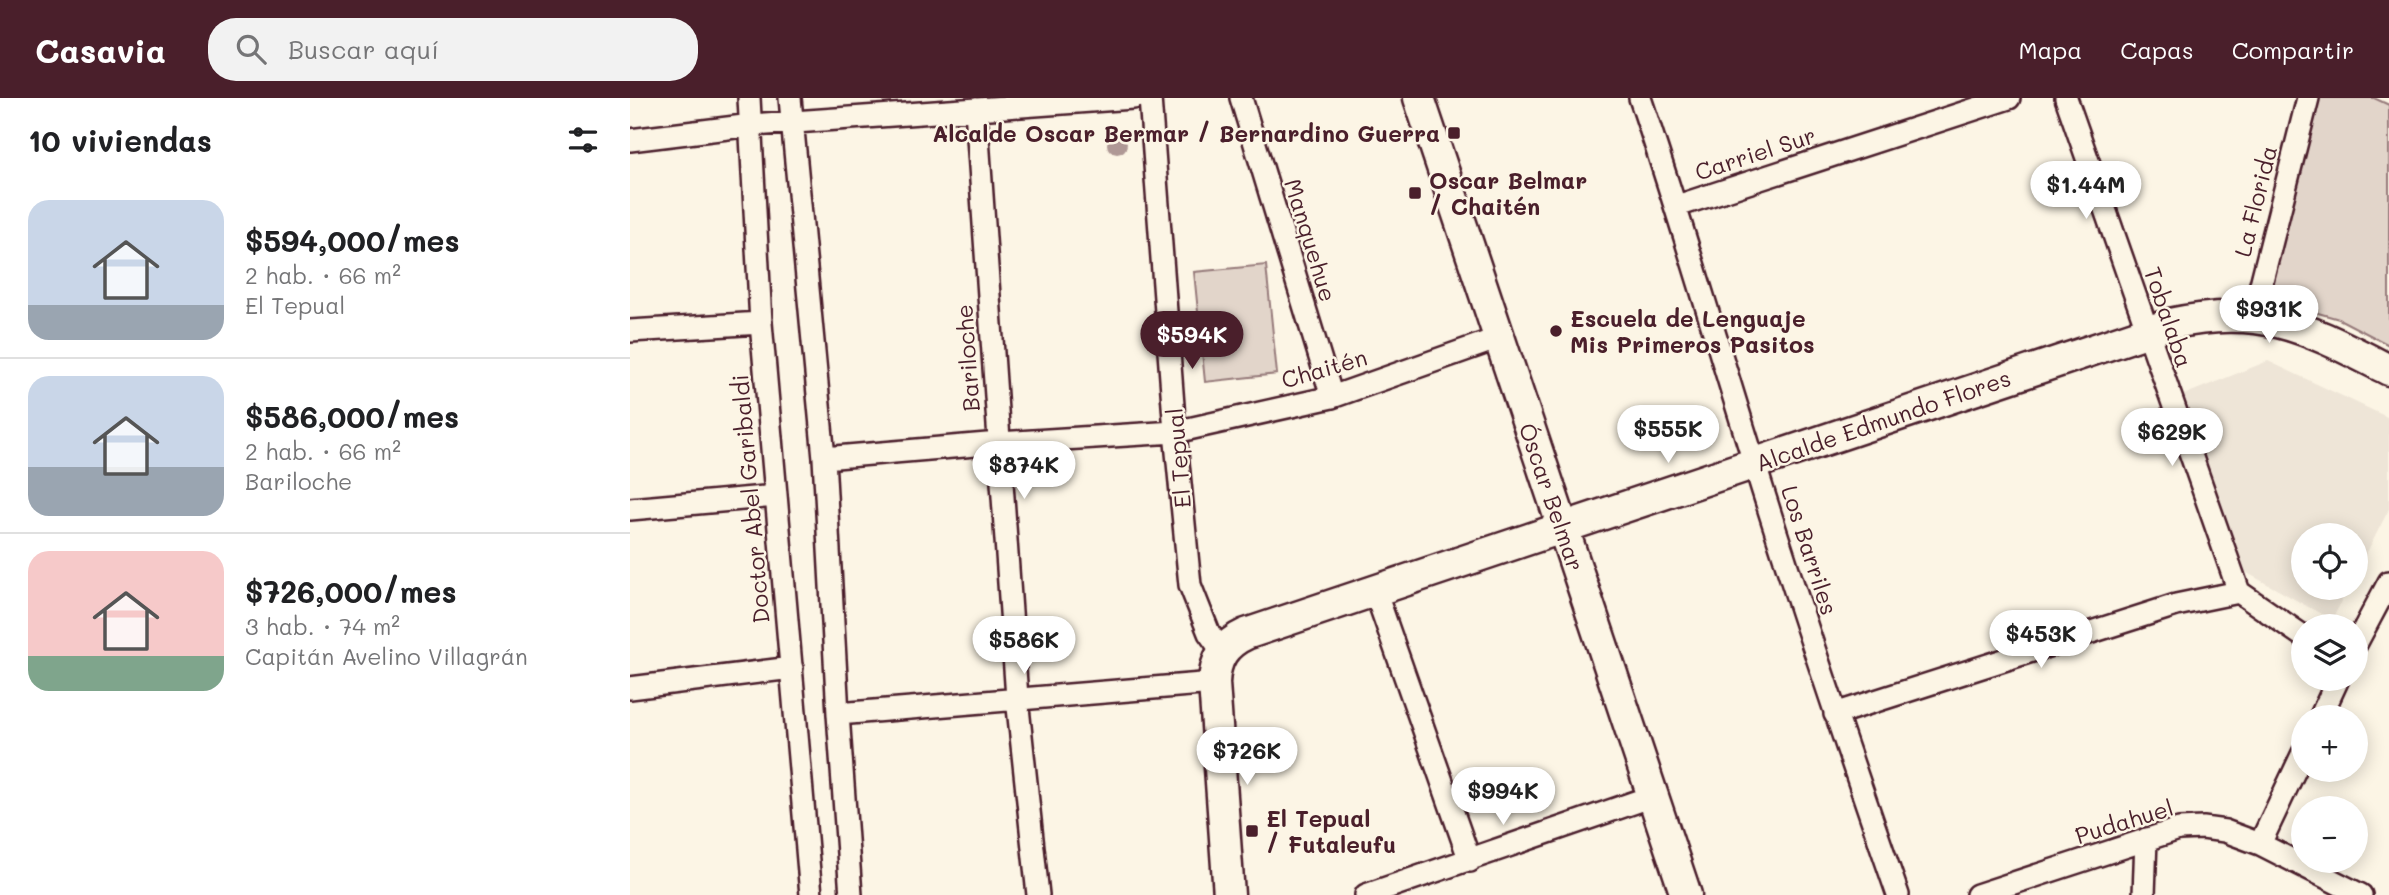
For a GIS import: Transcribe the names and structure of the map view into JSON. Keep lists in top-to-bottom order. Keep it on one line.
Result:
{"streets":{"street":["Carriel Sur","La Florida","Manquehue","Tobalaba","Bariloche","Chaitén","Alcalde Edmundo Flores","El Tepual","Óscar Belmar","Doctor Abel Garibaldi","Los Barriles","Pudahuel"]},"crossings":[["Carriel Sur","Los Barriles"],["La Florida","Alcalde Edmundo Flores"],["Manquehue","Chaitén"],["Tobalaba","Alcalde Edmundo Flores"],["Bariloche","Chaitén"],["Chaitén","El Tepual"],["Chaitén","Óscar Belmar"],["Alcalde Edmundo Flores","El Tepual"],["Alcalde Edmundo Flores","Óscar Belmar"],["Alcalde Edmundo Flores","Los Barriles"]],"places":{"transit":["Alcalde Oscar Bermar / Bernardino Guerra","Oscar Belmar / Chaitén","El Tepual / Futaleufu"],"other":["Escuela de Lenguaje Mis Primeros Pasitos"]},"page":{"header":"Casavia","search":"Buscar aquí","nav":["Mapa","Capas","Compartir"],"heading":"10 viviendas","price":["$1.44M","$931K","$594K","$555K","$629K","$874K","$453K","$586K","$726K","$994K"],"list":[{"name":"$594,000/mes","note":"2 hab. · 66 m² · El Tepual"},{"name":"$586,000/mes","note":"2 hab. · 66 m² · Bariloche"},{"name":"$726,000/mes","note":"3 hab. · 74 m² · Capitán Avelino Villagrán"}],"map_buttons":["+","−"]}}
